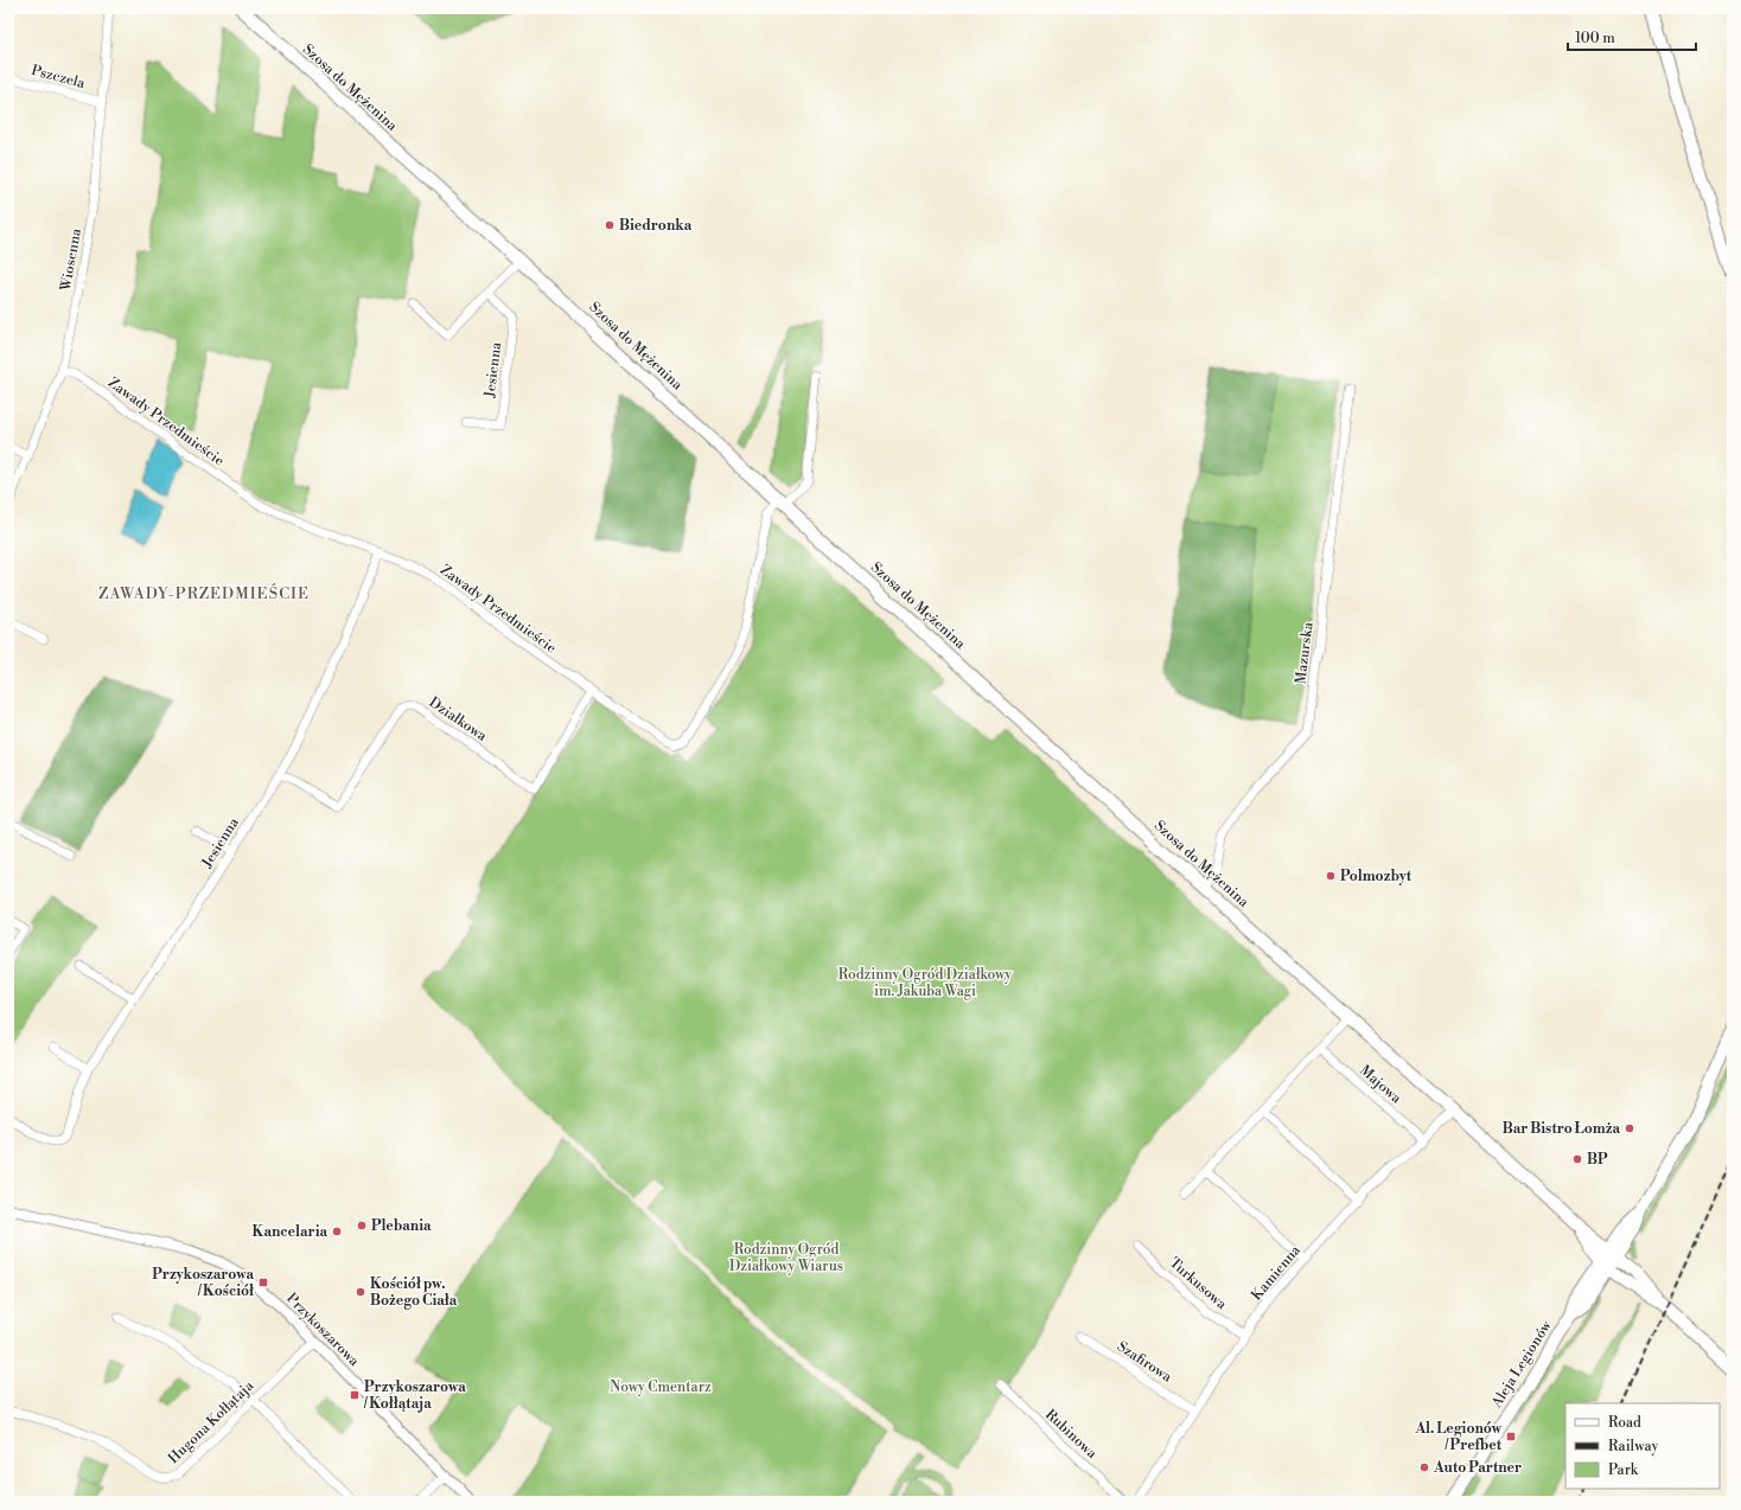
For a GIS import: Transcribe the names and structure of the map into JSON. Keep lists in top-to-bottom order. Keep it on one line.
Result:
{"streets":{"main road":["Szosa do Mężenina","Aleja Legionów"],"street":["Pszczela","Wiosenna","Jesienna","Zawady Przedmieście","Mazurska","Działkowa","Majowa","Kamienna","Turkusowa","Przykoszarowa","Szafirowa","Hugona Kołłątaja","Rubinowa"]},"crossings":[["Pszczela","Wiosenna"],["Szosa do Mężenina","Zawady Przedmieście"],["Szosa do Mężenina","Mazurska"],["Szosa do Mężenina","Kamienna"],["Szosa do Mężenina","Aleja Legionów"],["Wiosenna","Zawady Przedmieście"],["Jesienna","Zawady Przedmieście"],["Jesienna","Działkowa"],["Zawady Przedmieście","Działkowa"],["Majowa","Kamienna"],["Kamienna","Turkusowa"],["Kamienna","Szafirowa"],["Przykoszarowa","Hugona Kołłątaja"]],"districts":["ZAWADY-PRZEDMIEŚCIE"],"parks":["Rodzinny Ogród Działkowy im. Jakuba Wagi","Rodzinny Ogród Działkowy Wiarus","Nowy Cmentarz"],"places":{"other":["Biedronka","Polmozbyt","Bar Bistro Łomża","BP","Plebania","Kancelaria","Kościół pw. Bożego Ciała","Auto Partner"],"transit":["Przykoszarowa / Kościół","Przykoszarowa / Kołłątaja","Al. Legionów / Prefbet"]},"legend":["Road","Railway","Park"],"scale_bar":"100 m"}
